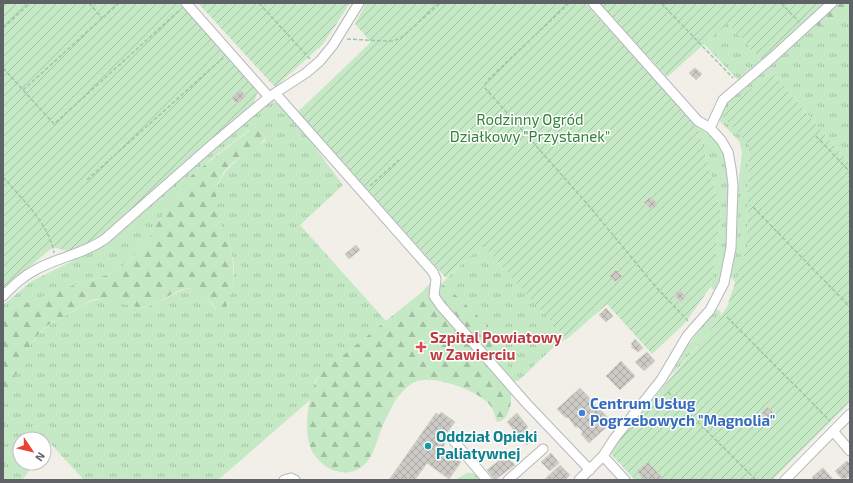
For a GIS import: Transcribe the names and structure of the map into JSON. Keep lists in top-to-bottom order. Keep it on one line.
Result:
{"parks":["Rodzinny Ogród Działkowy \"Przystanek\""],"places":{"health":["Szpital Powiatowy w Zawierciu"],"other":["Centrum Usług Pogrzebowych \"Magnolia\"","Oddział Opieki Paliatywnej"]},"north":"bottom right"}
